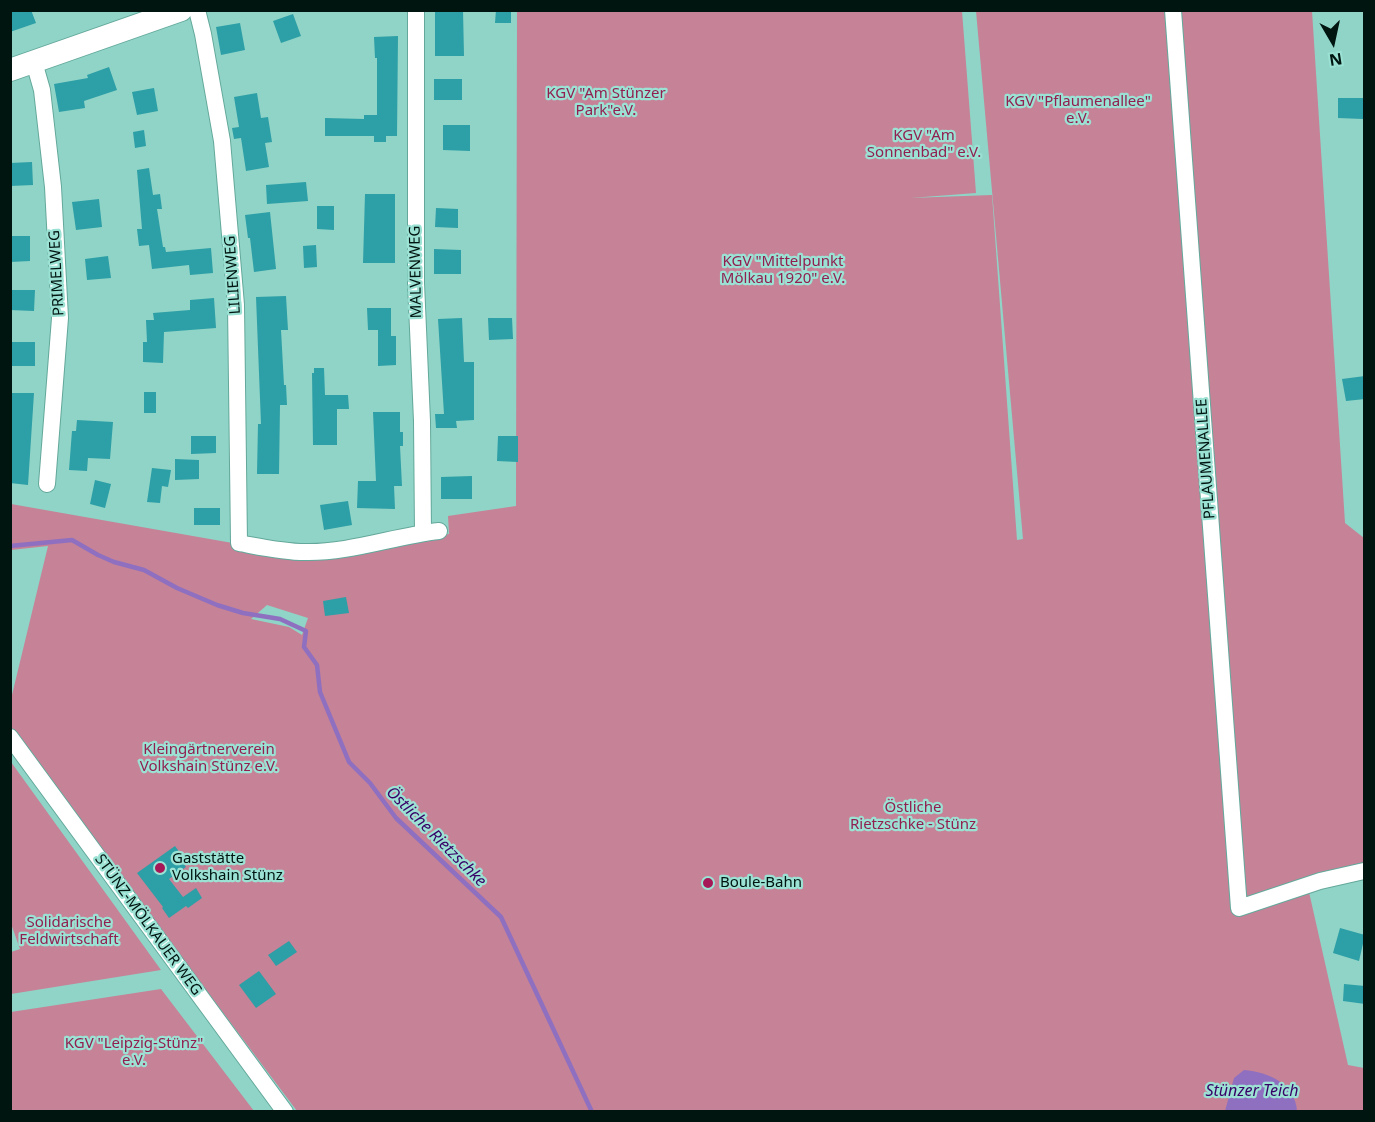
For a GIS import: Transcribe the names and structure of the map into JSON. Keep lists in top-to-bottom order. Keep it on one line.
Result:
{"streets":{"street":["MALVENWEG","PRIMELWEG","LILIENWEG","PFLAUMENALLEE","STÜNZ-MÖLKAUER WEG"]},"crossings":[["MALVENWEG","LILIENWEG"]],"water":["Östliche Rietzschke","Stünzer Teich"],"parks":["KGV \"Am Stünzer Park\"e.V.","KGV \"Pflaumenallee\" e.V.","KGV \"Am Sonnenbad\" e.V.","KGV \"Mittelpunkt Mölkau 1920\" e.V.","Kleingärtnerverein Volkshain Stünz e.V.","Östliche Rietzschke - Stünz","Solidarische Feldwirtschaft","KGV \"Leipzig-Stünz\" e.V."],"places":["Gaststätte Volkshain Stünz","Boule-Bahn"],"north":"bottom"}
